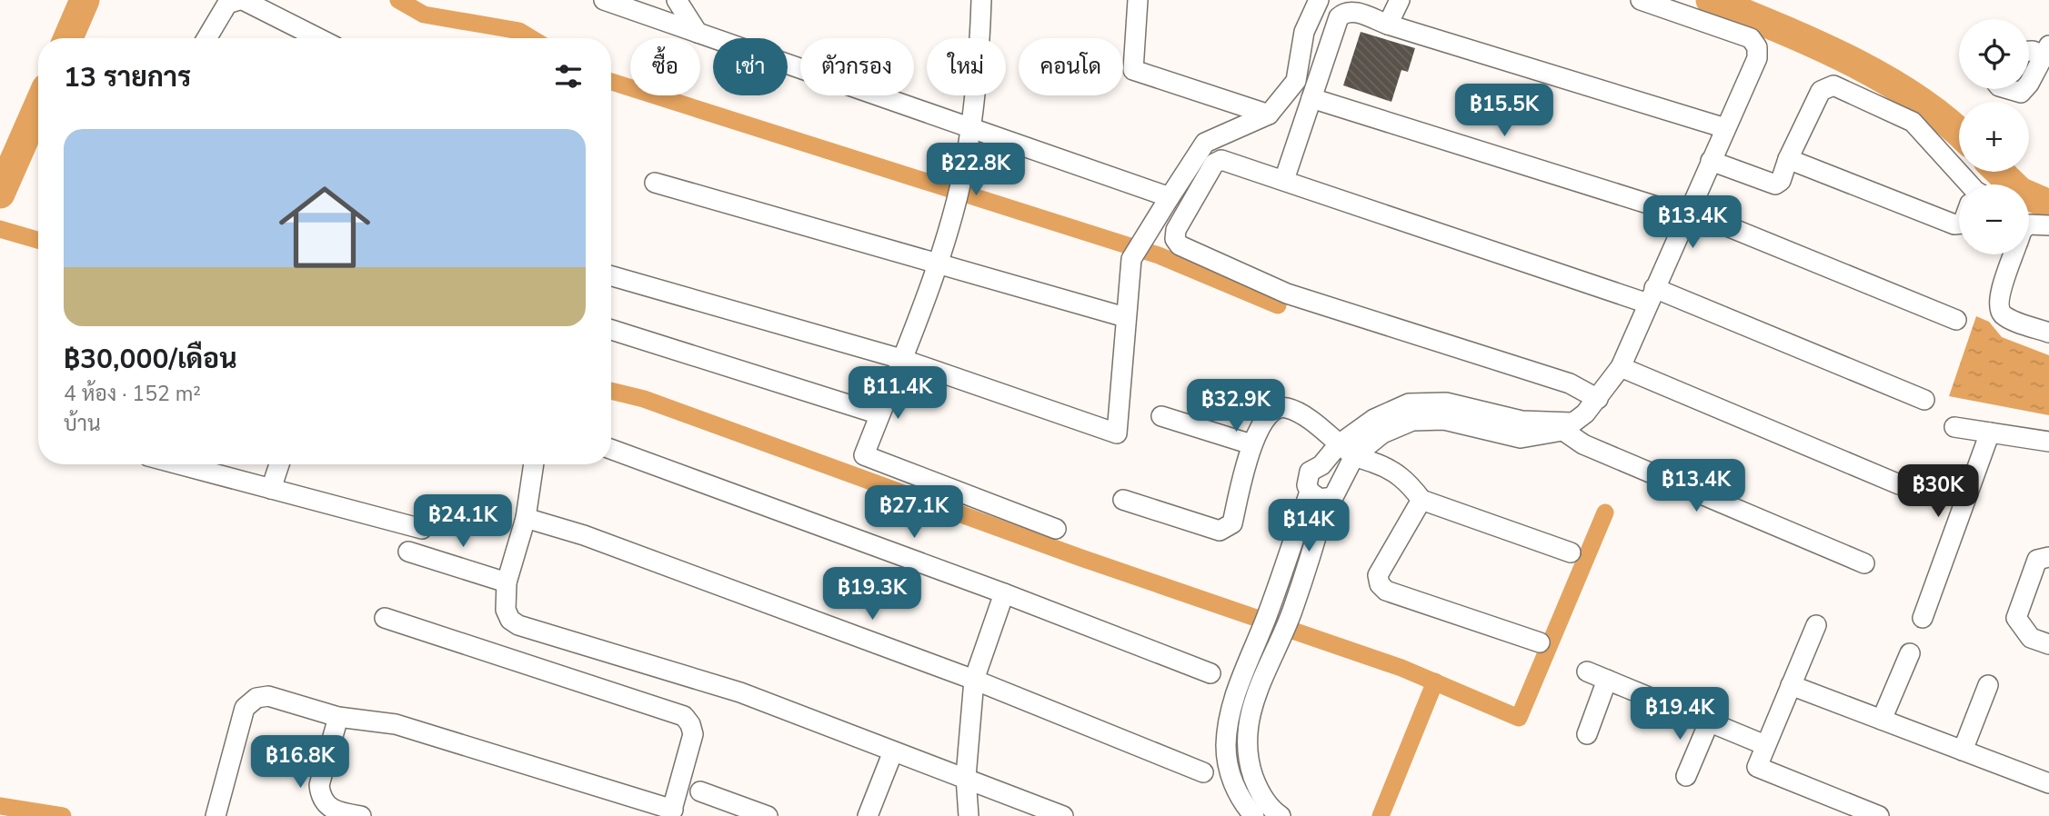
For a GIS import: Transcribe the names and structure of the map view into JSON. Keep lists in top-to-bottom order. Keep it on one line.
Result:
{"page":{"map_buttons":["+","−"],"chip":["ซื้อ","เช่า","ตัวกรอง","ใหม่","คอนโด"],"heading":"13 รายการ","price":["฿15.5K","฿22.8K","฿13.4K","฿11.4K","฿32.9K","฿13.4K","฿30K","฿27.1K","฿24.1K","฿14K","฿19.3K","฿19.4K","฿16.8K"],"list":[{"name":"฿30,000/เดือน","note":"4 ห้อง · 152 m² · บ้าน"}]}}
